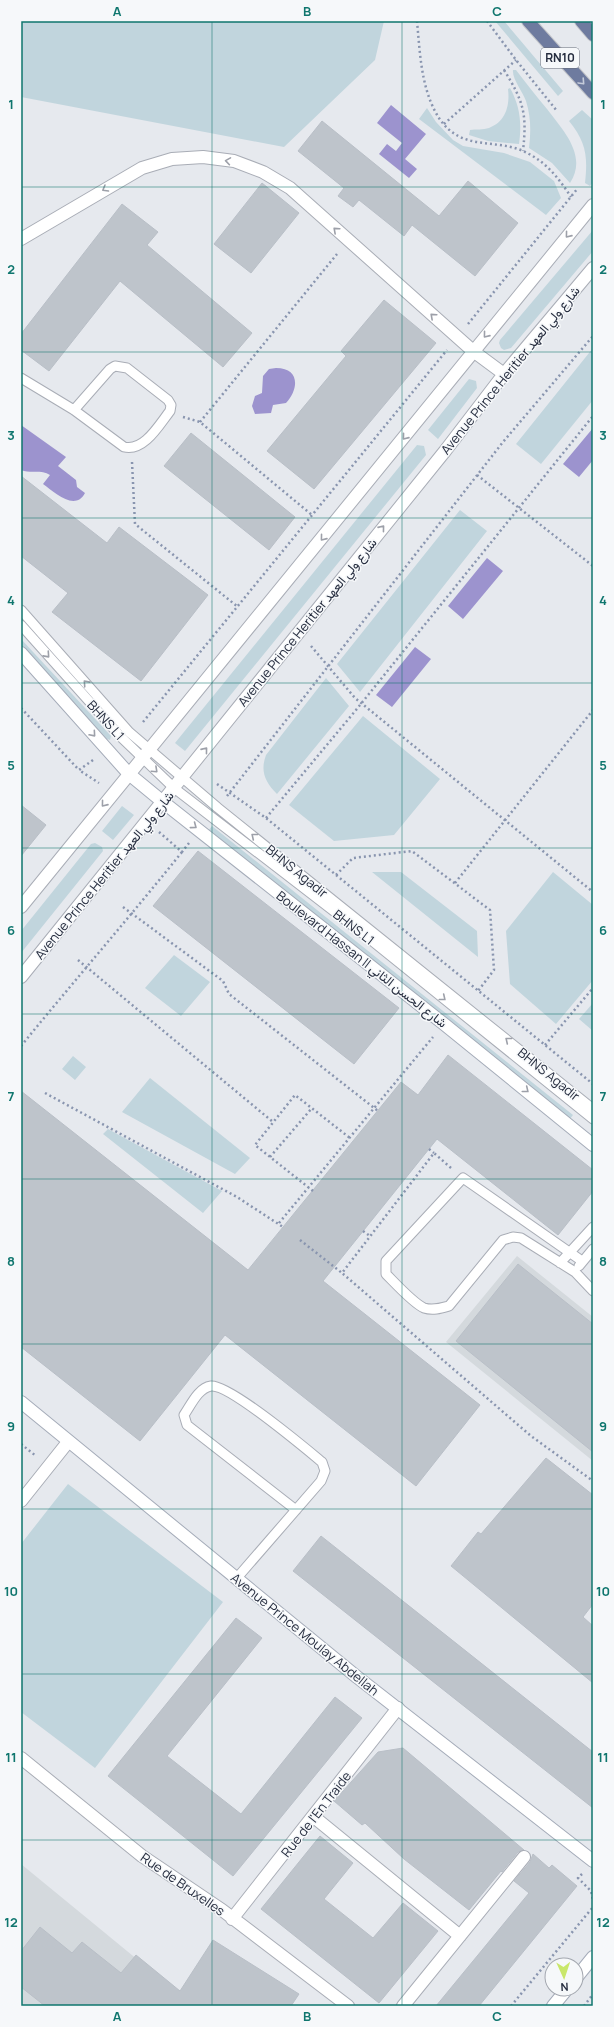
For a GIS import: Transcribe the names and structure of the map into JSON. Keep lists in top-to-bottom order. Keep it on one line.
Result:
{"streets":{"main road":["RN10"],"street":["Avenue Prince Heritier شارع ولي العهد","Boulevard Hassan II شارع الحسن الثاني","Avenue Prince Moulay Abdellah","Rue de l'En Traide","Rue de Bruxelles"],"lane":["BHNS L1","BHNS Agadir"]},"crossings":[["Avenue Prince Heritier شارع ولي العهد","BHNS L1"],["Avenue Prince Heritier شارع ولي العهد","BHNS Agadir"],["Avenue Prince Heritier شارع ولي العهد","Boulevard Hassan II شارع الحسن الثاني"],["BHNS L1","BHNS Agadir"],["Avenue Prince Moulay Abdellah","Rue de l'En Traide"],["Rue de l'En Traide","Rue de Bruxelles"]],"one_way":["BHNS L1","BHNS Agadir","Boulevard Hassan II شارع الحسن الثاني"],"north":"bottom","grid":{"columns":["A","B","C"],"rows":["1","2","3","4","5","6","7","8","9","10","11","12"]}}
